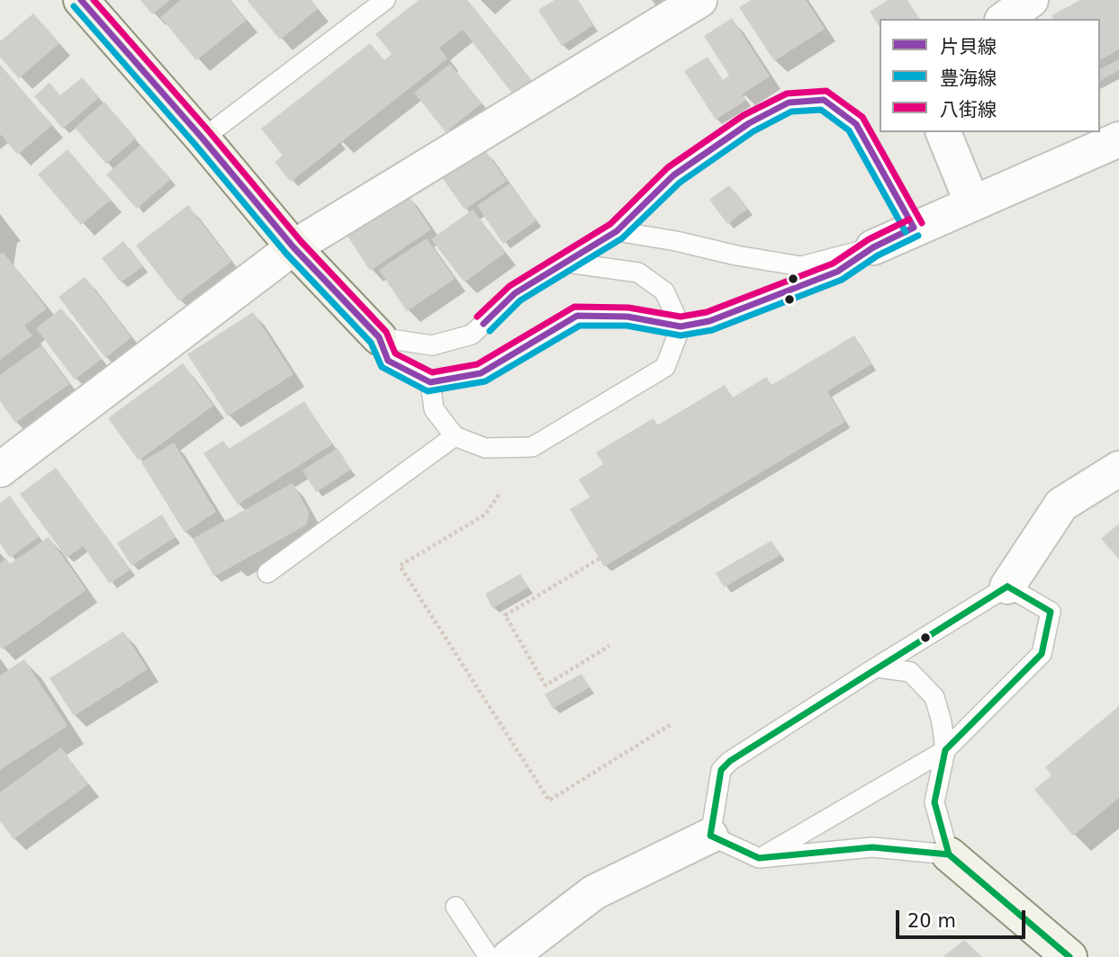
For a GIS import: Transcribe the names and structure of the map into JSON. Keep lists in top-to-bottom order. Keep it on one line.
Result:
{"lines":["transit line 片貝線","transit line 八街線","transit line 豊海線"],"legend":["片貝線","豊海線","八街線"],"scale_bar":"20 m"}
